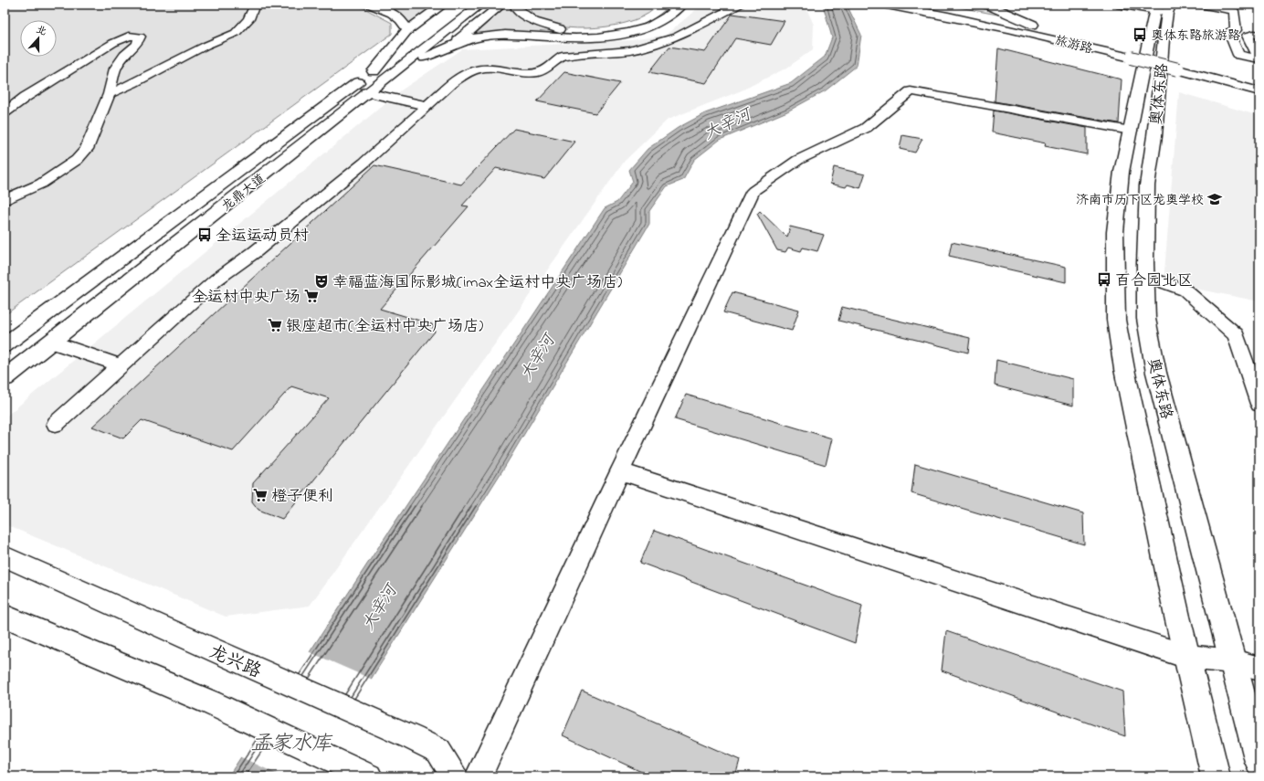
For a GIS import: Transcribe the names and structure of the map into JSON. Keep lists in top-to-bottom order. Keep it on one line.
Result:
{"streets":{"main road":["旅游路","奥体东路","龙鼎大道"],"street":["龙兴路"]},"water":["大辛河","孟家水库"],"places":{"bus stop":["奥体东路旅游路","全运运动员村","百合园北区"],"school or university":["济南市历下区龙奥学校"],"theatre":["幸福蓝海国际影城(imax全运村中央广场店)"],"supermarket":["全运村中央广场","银座超市(全运村中央广场店)","橙子便利"]},"north":"top"}
